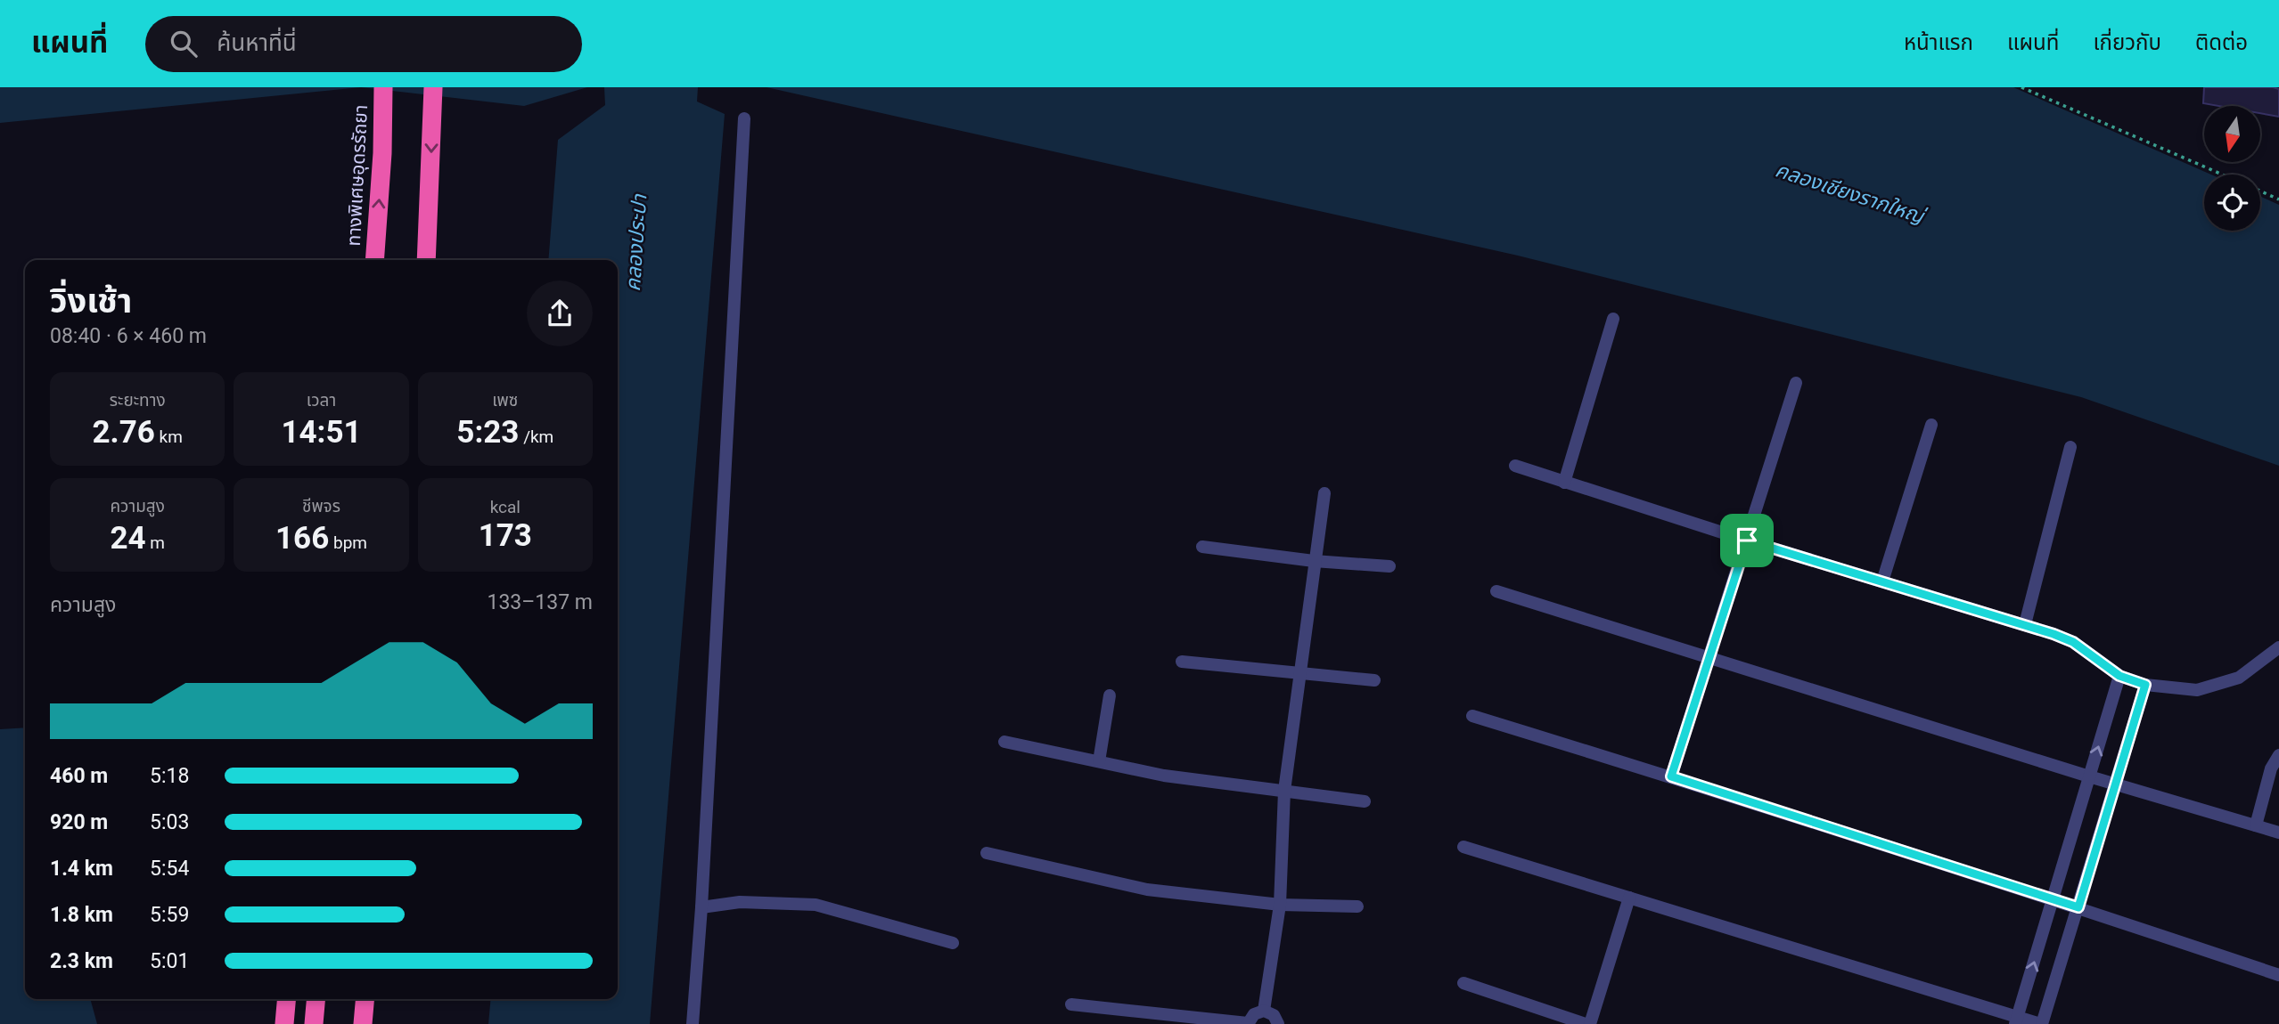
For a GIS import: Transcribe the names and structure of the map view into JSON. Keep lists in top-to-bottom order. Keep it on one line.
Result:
{"streets":{"highway":["ทางพิเศษอุดรรัถยา"]},"water":["คลองเชียงรากใหญ่","คลองประปา"],"north":"bottom","page":{"header":"แผนที่","search":"ค้นหาที่นี่","nav":["หน้าแรก","แผนที่","เกี่ยวกับ","ติดต่อ"],"heading":["วิ่งเช้า","08:40 · 6 × 460 m"],"stats":[["ระยะทาง","2.76 km"],["เวลา","14:51"],["เพซ","5:23 /km"],["ความสูง","24 m"],["ชีพจร","166 bpm"],["kcal","173"]],"chart":["ความสูง","133–137 m"],"list":[{"name":"460 m","note":"5:18"},{"name":"920 m","note":"5:03"},{"name":"1.4 km","note":"5:54"},{"name":"1.8 km","note":"5:59"},{"name":"2.3 km","note":"5:01"}]}}
